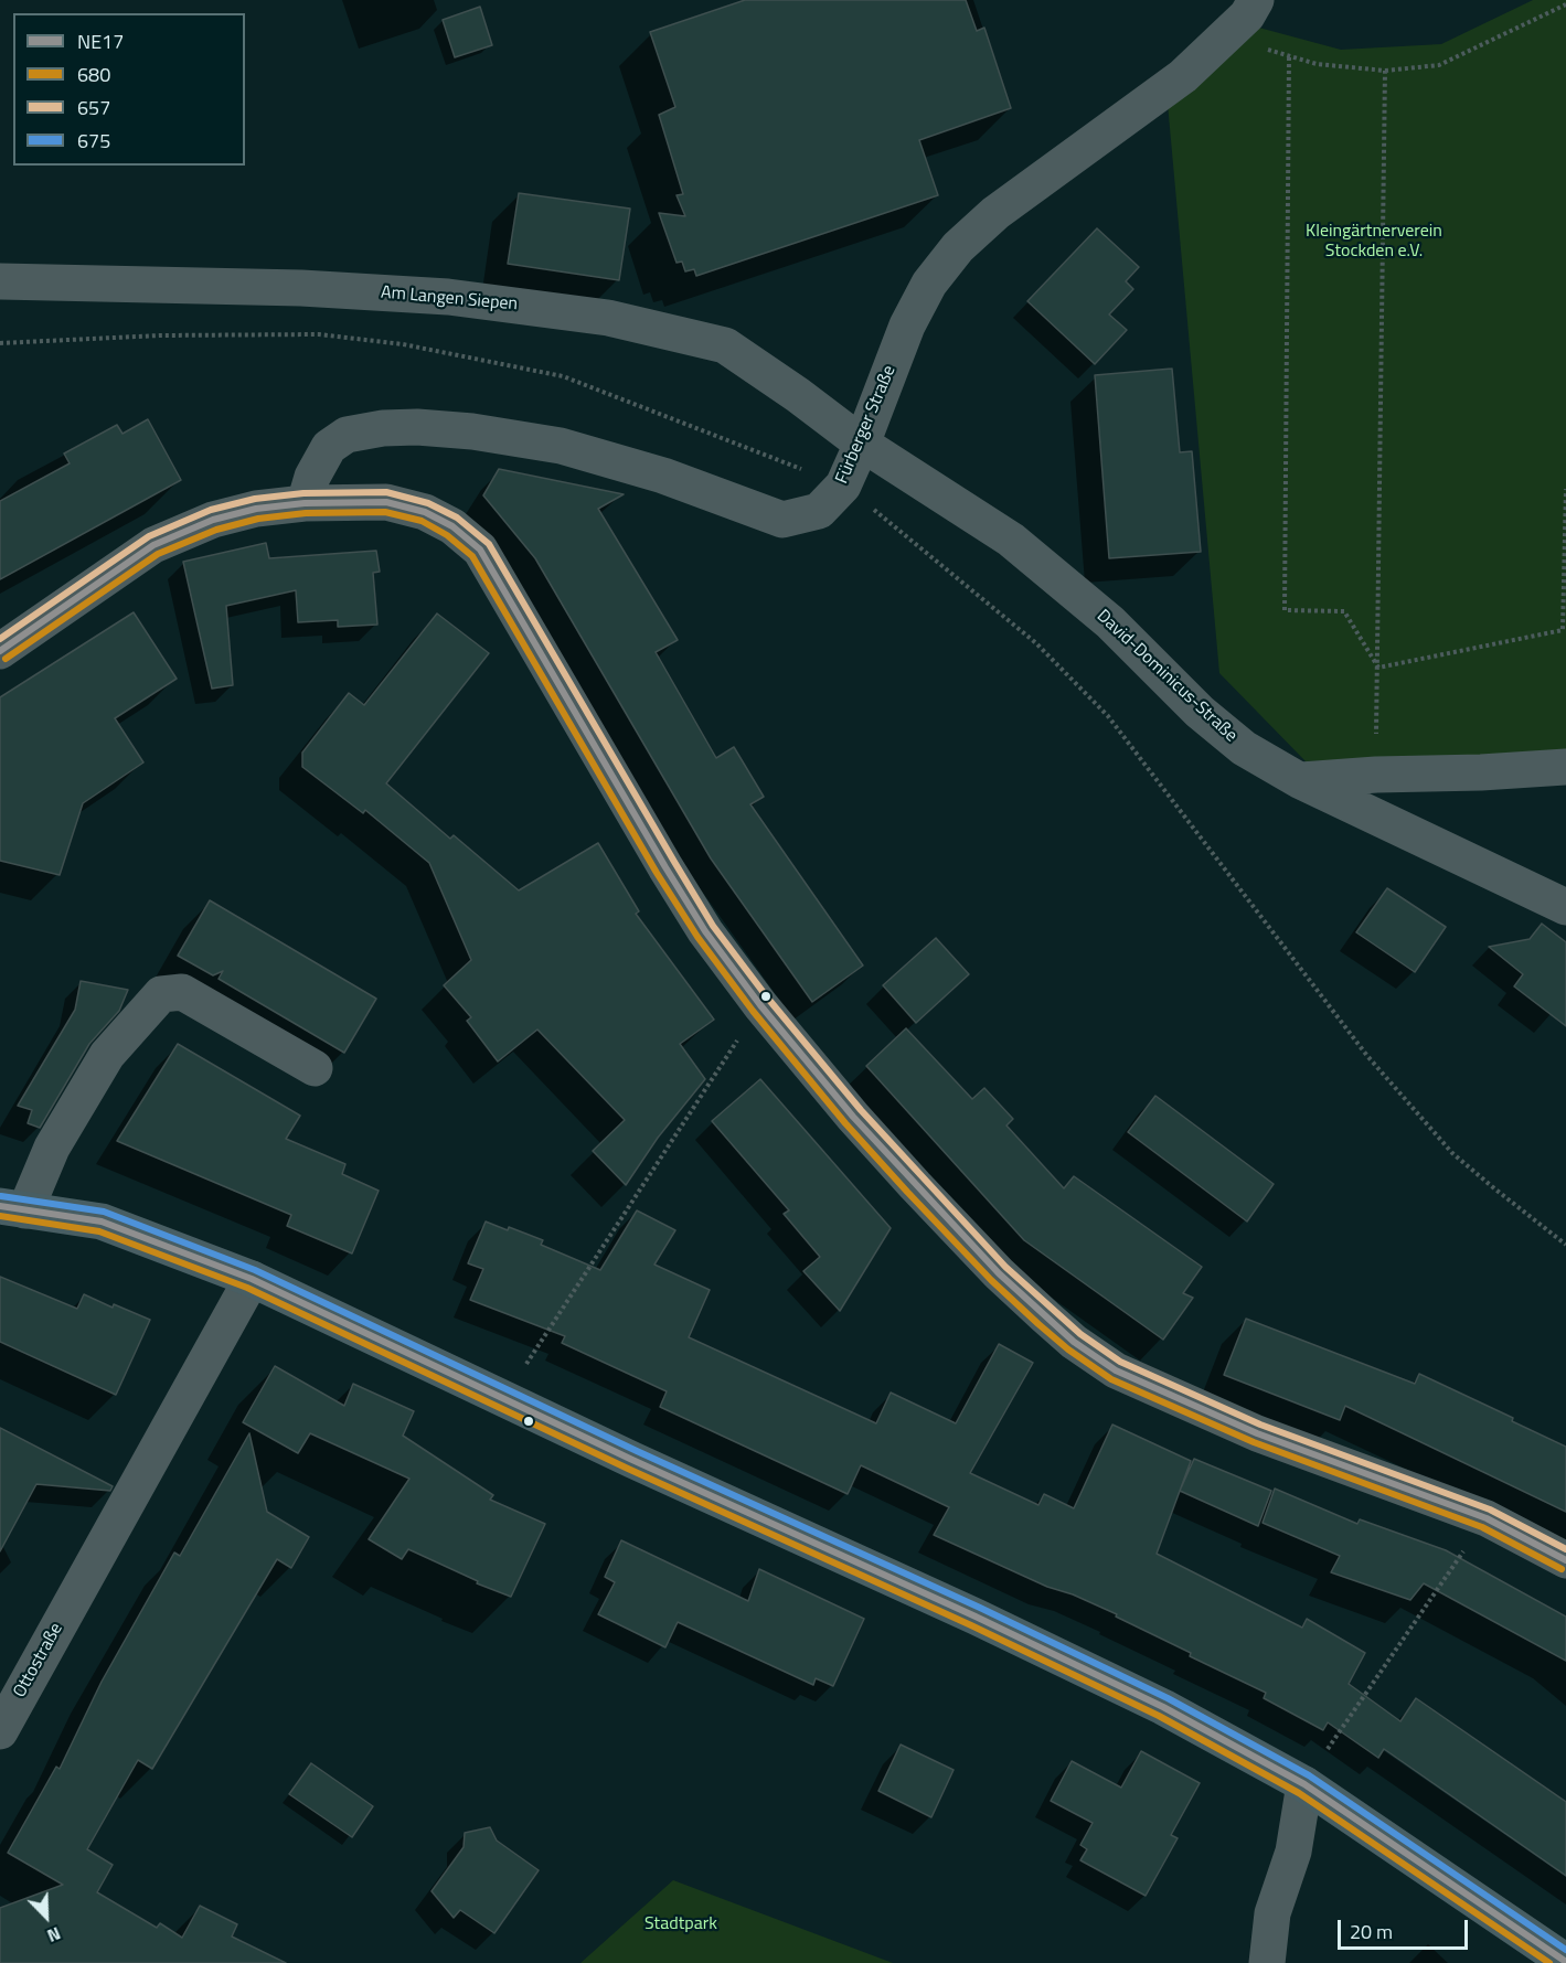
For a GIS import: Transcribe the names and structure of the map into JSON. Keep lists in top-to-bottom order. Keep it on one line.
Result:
{"streets":{"street":["Am Langen Siepen","Fürberger Straße","David-Dominicus-Straße","Ottostraße"]},"crossings":[["Am Langen Siepen","Fürberger Straße"],["Am Langen Siepen","David-Dominicus-Straße"],["Fürberger Straße","David-Dominicus-Straße"]],"parks":["Kleingärtnerverein Stockden e.V.","Stadtpark"],"lines":["transit line 657","transit line NE17","transit line 680","transit line 675"],"legend":["NE17","680","657","675"],"scale_bar":"20 m","north":"bottom right"}
